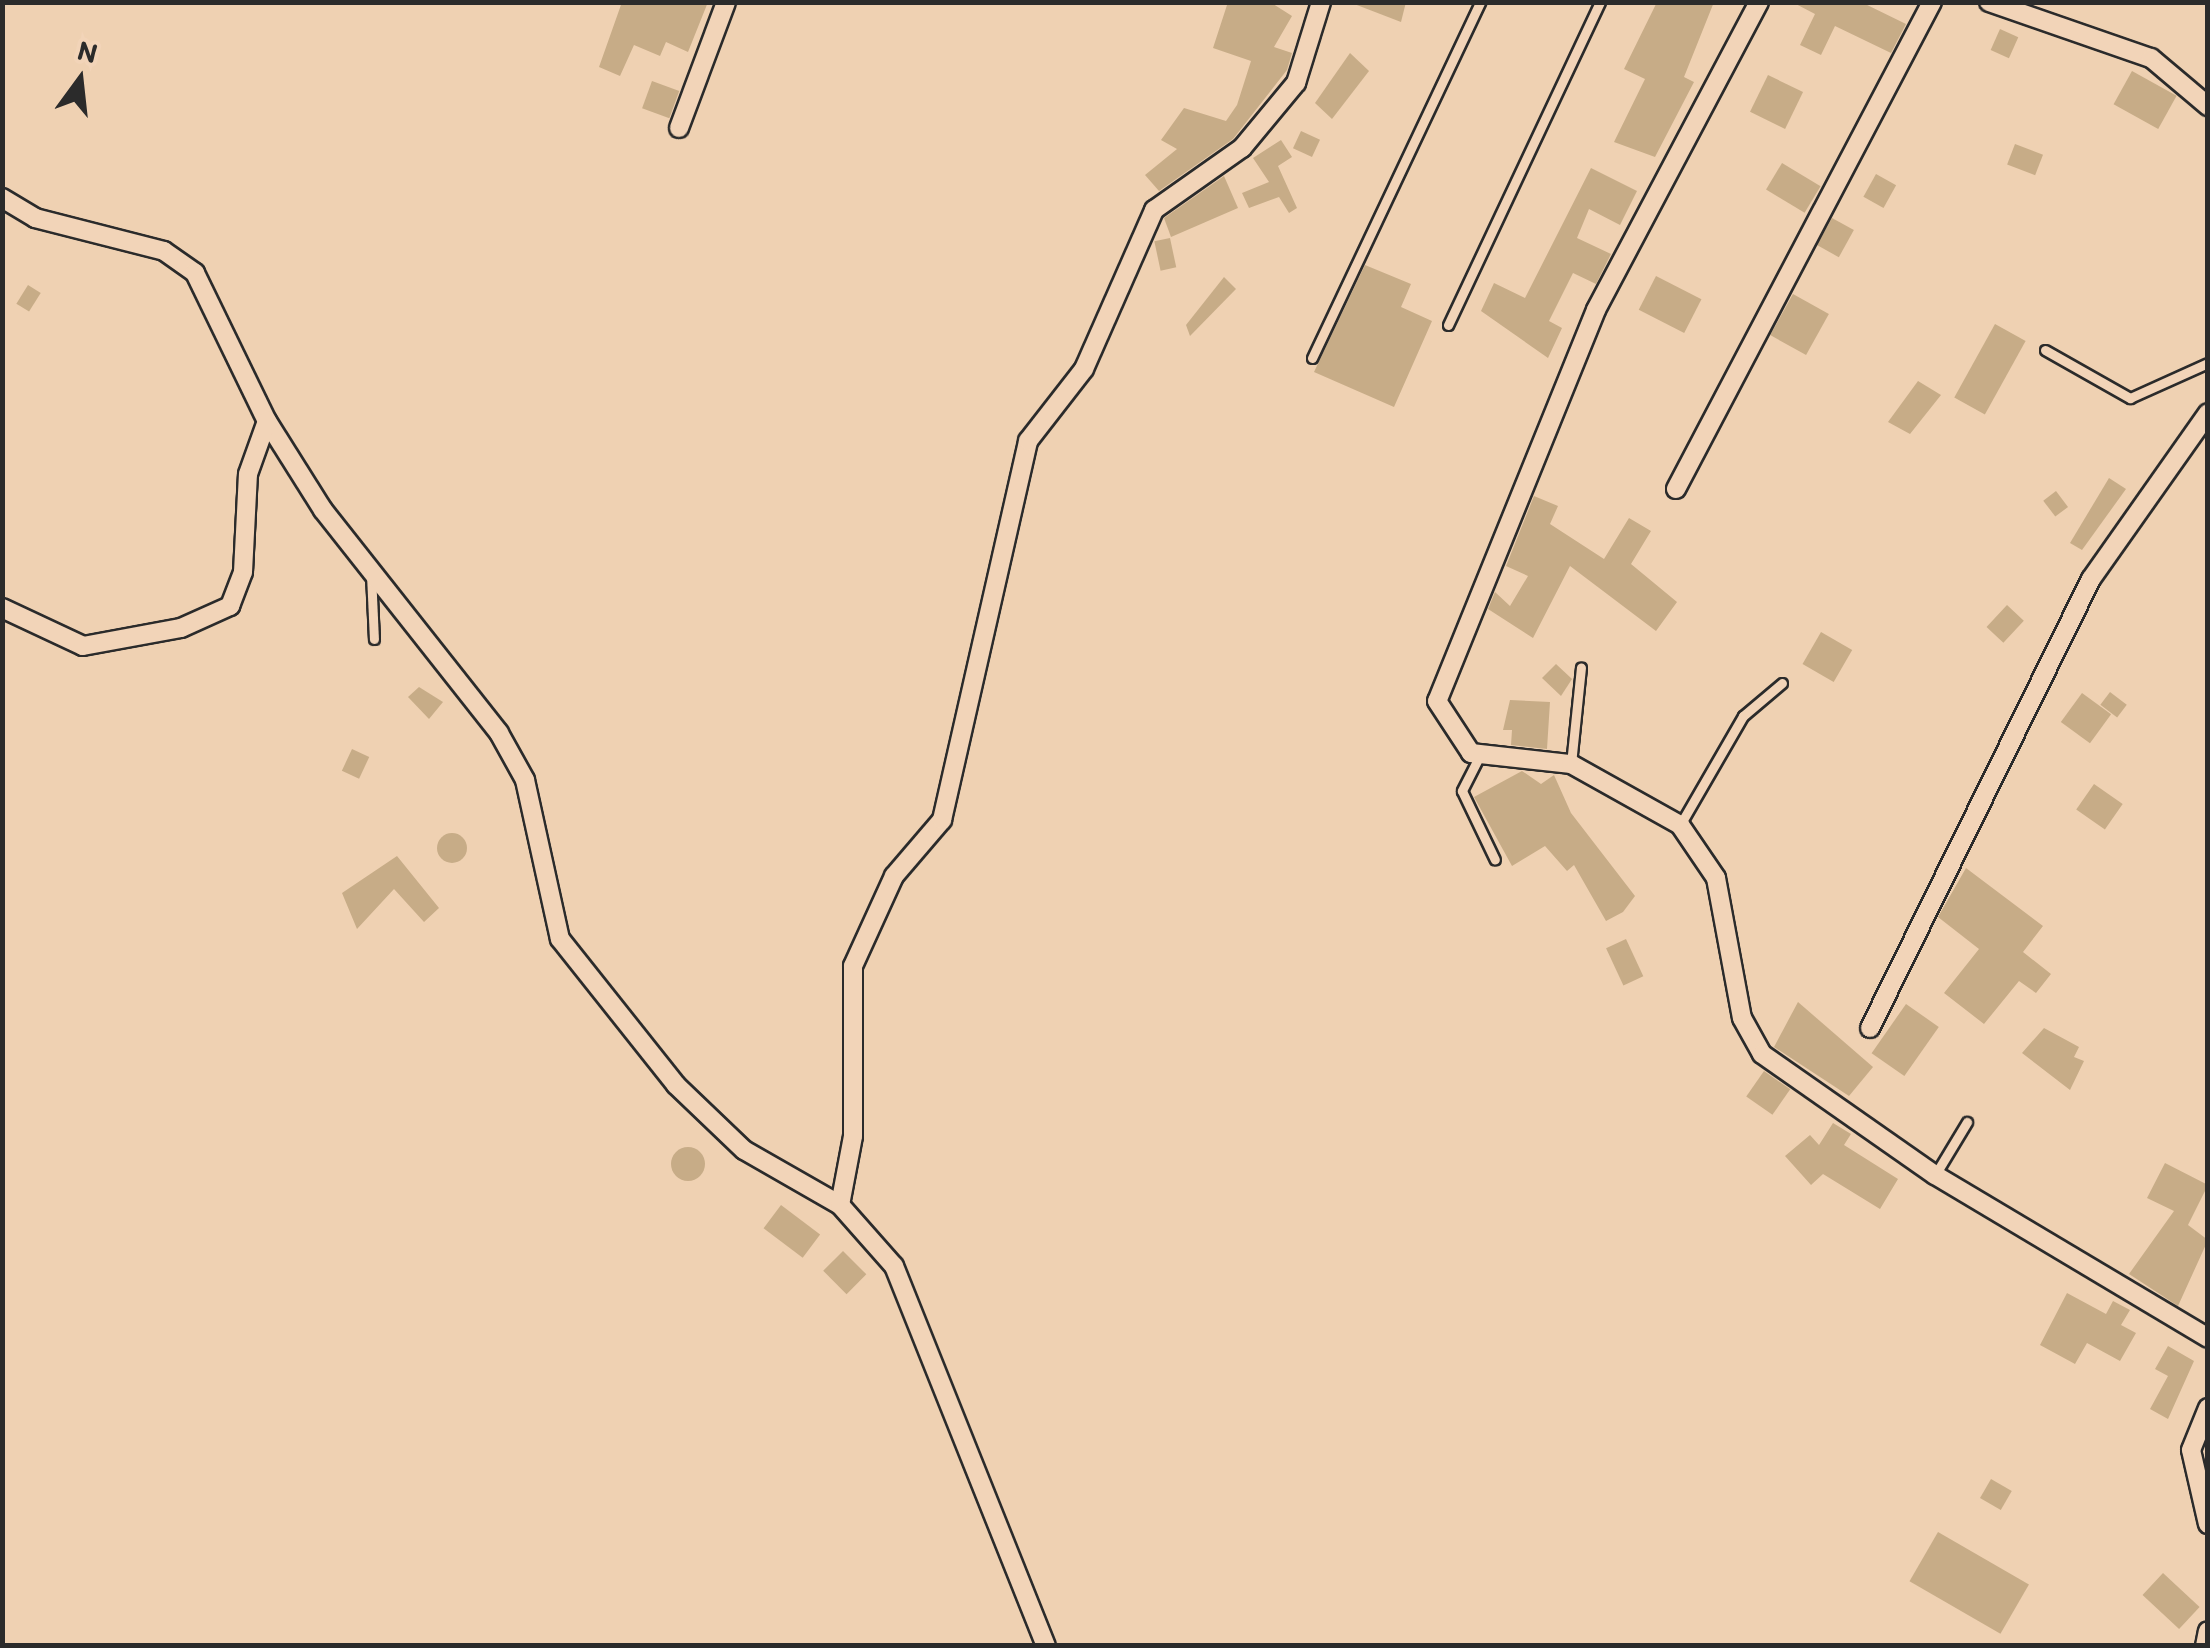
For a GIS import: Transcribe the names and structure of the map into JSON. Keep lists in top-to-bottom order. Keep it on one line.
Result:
{"north":"top"}
